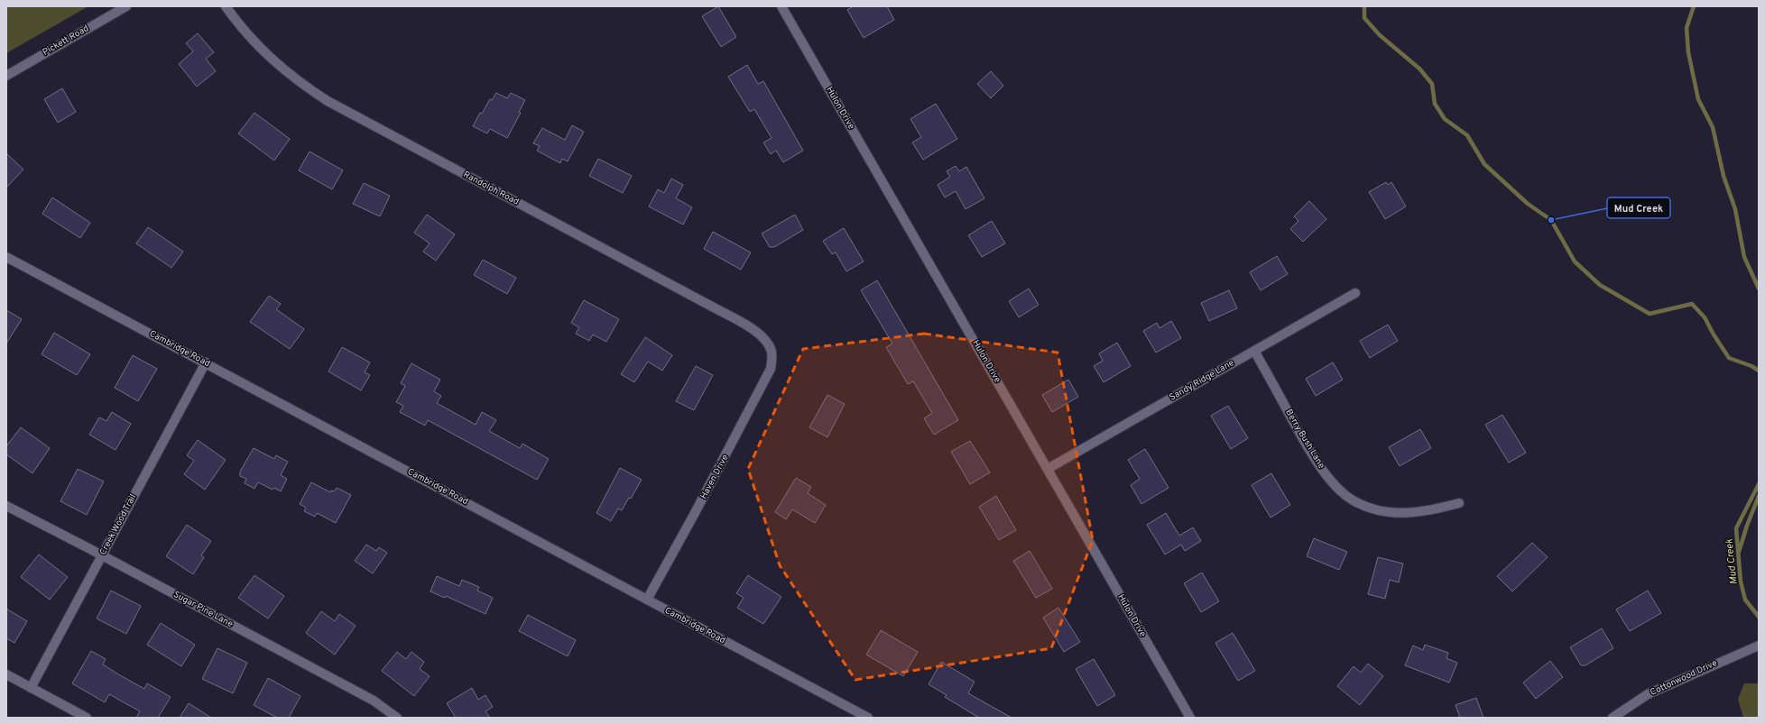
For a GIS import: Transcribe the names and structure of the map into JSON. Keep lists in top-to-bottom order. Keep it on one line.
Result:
{"streets":{"street":["Pickett Road","Hulon Drive","Randolph Road","Cambridge Road","Sandy Ridge Lane","Berry Bush Lane","Haven Drive","Creek Wood Trail","Sugar Pine Lane","Cottonwood Drive"]},"crossings":[["Hulon Drive","Sandy Ridge Lane"],["Randolph Road","Haven Drive"],["Cambridge Road","Haven Drive"],["Cambridge Road","Creek Wood Trail"],["Sandy Ridge Lane","Berry Bush Lane"],["Creek Wood Trail","Sugar Pine Lane"]],"water":["Mud Creek"],"places":["Mud Creek"]}
